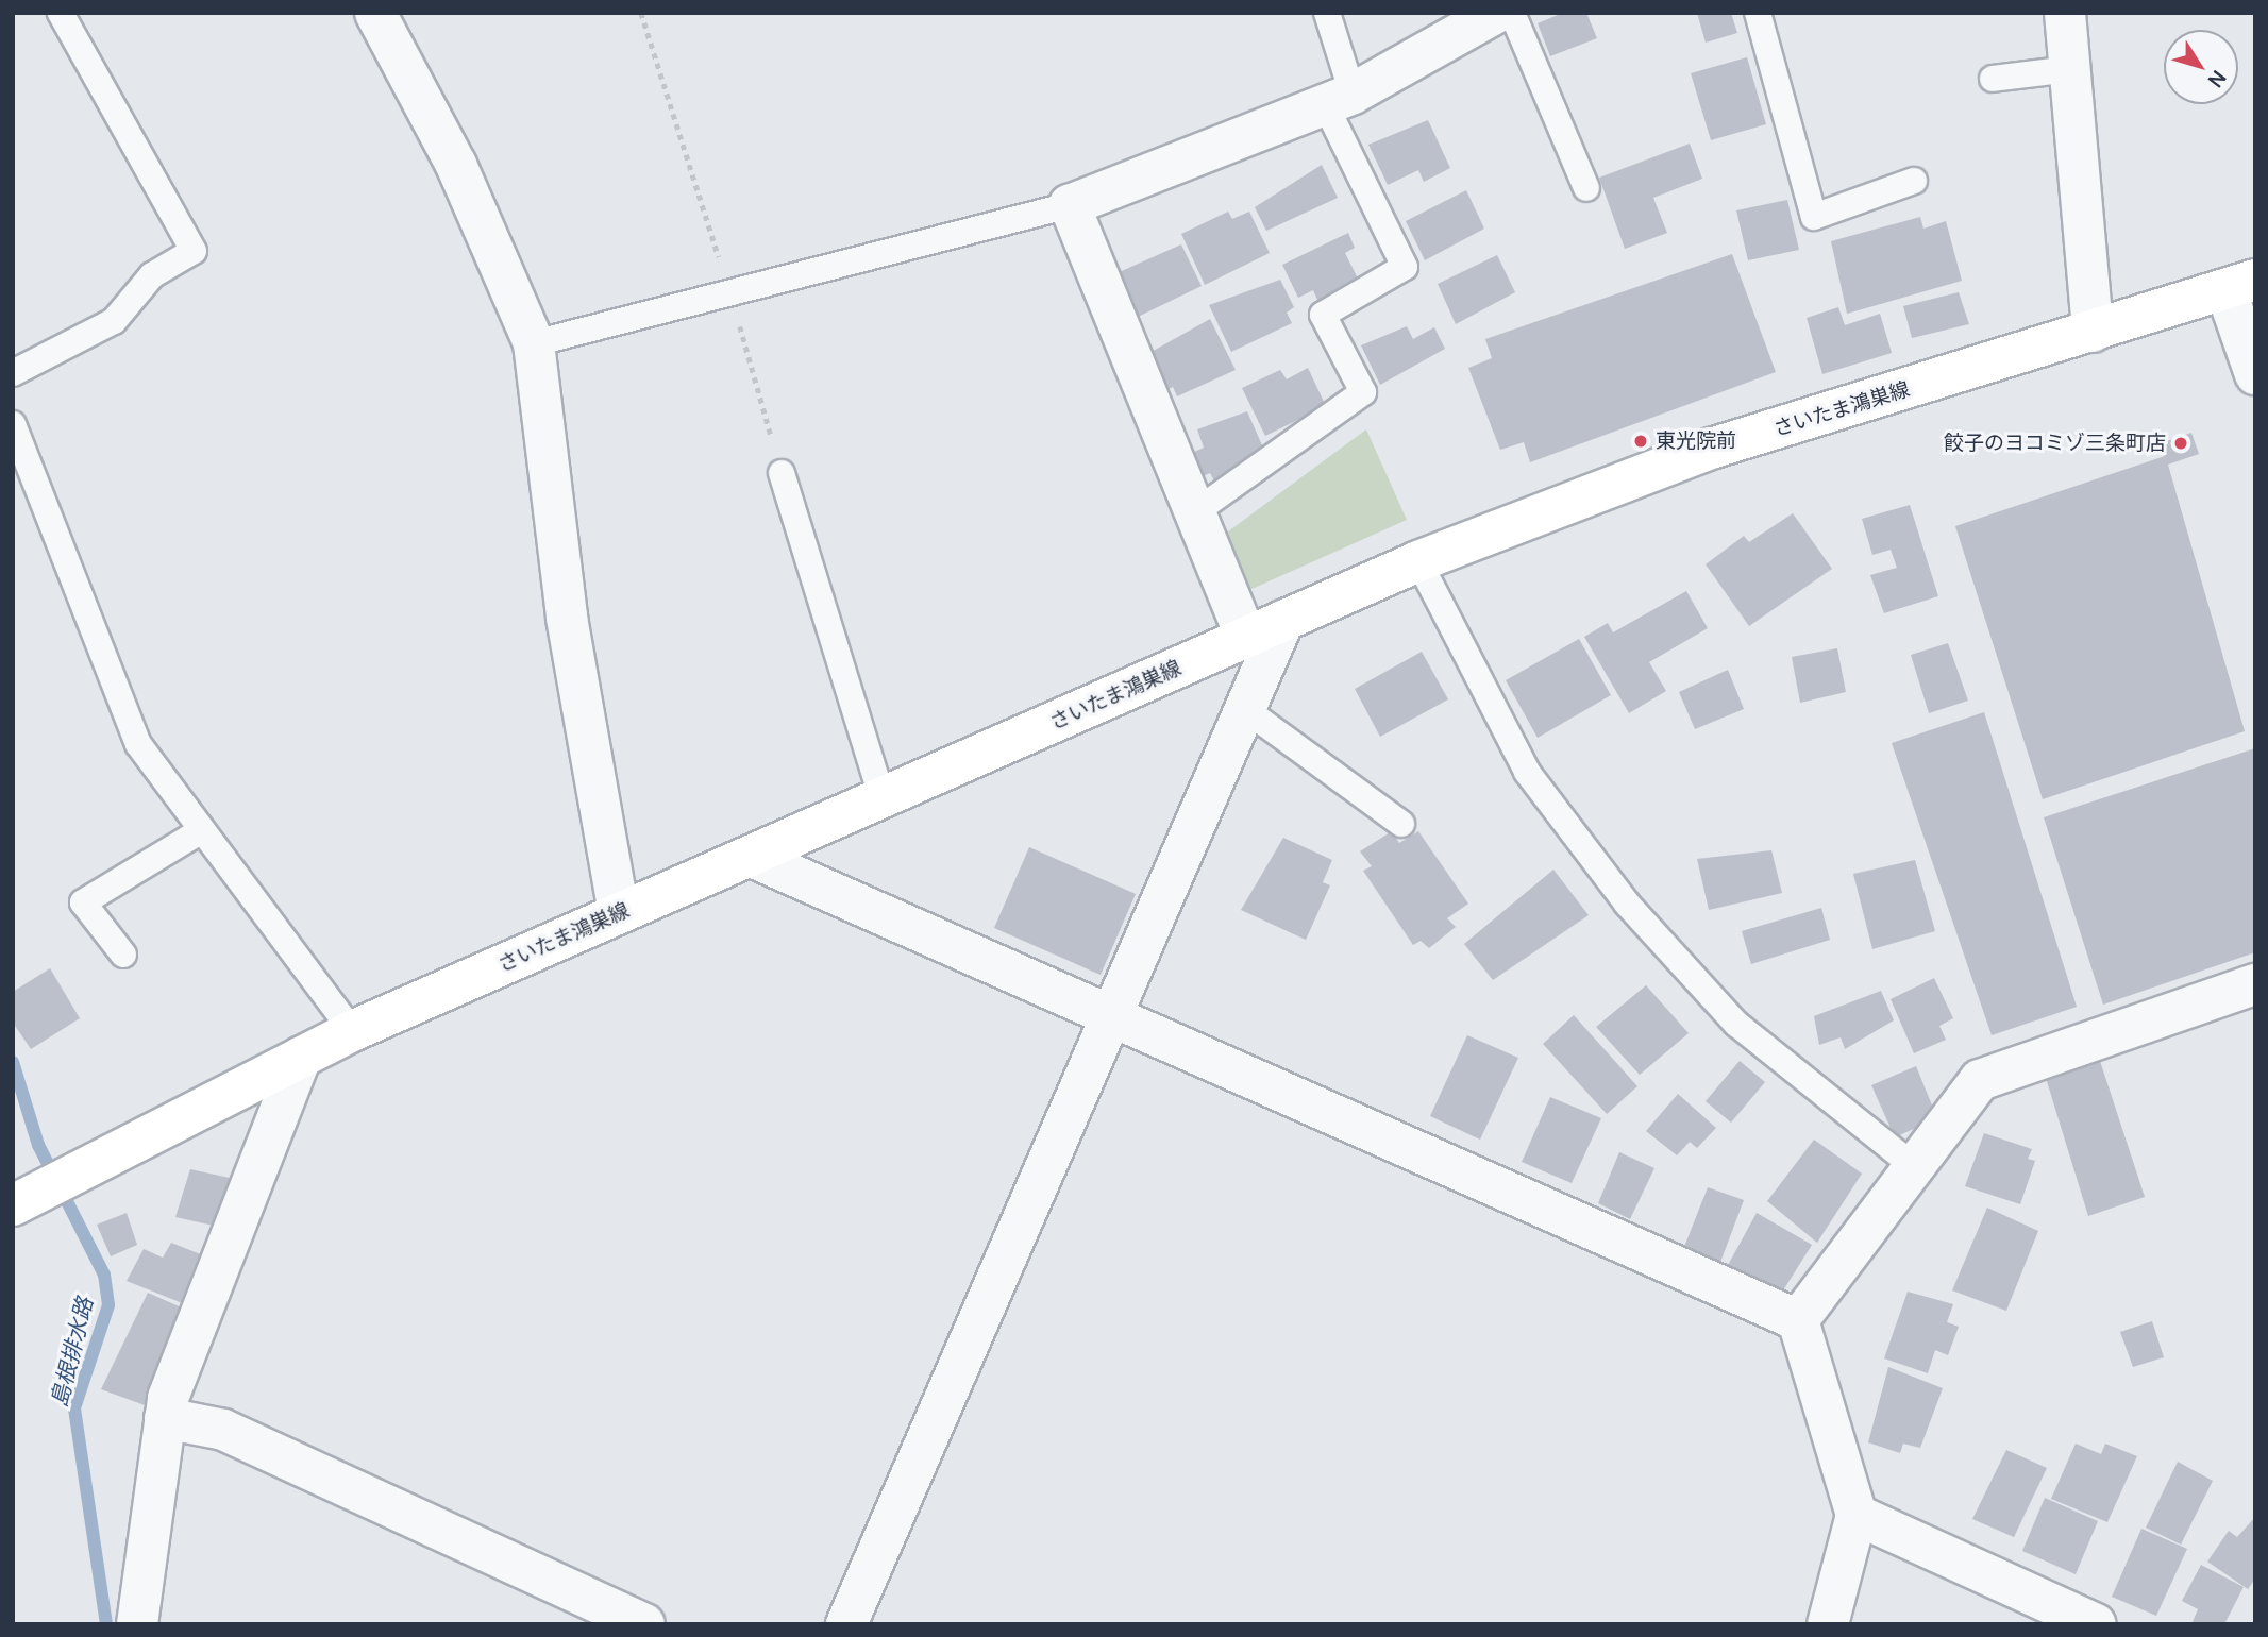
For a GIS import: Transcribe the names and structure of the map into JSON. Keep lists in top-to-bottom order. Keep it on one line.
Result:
{"streets":{"main road":["さいたま鴻巣線"]},"water":["島根排水路"],"places":["東光院前","餃子のヨコミゾ三条町店"],"north":"bottom right"}
